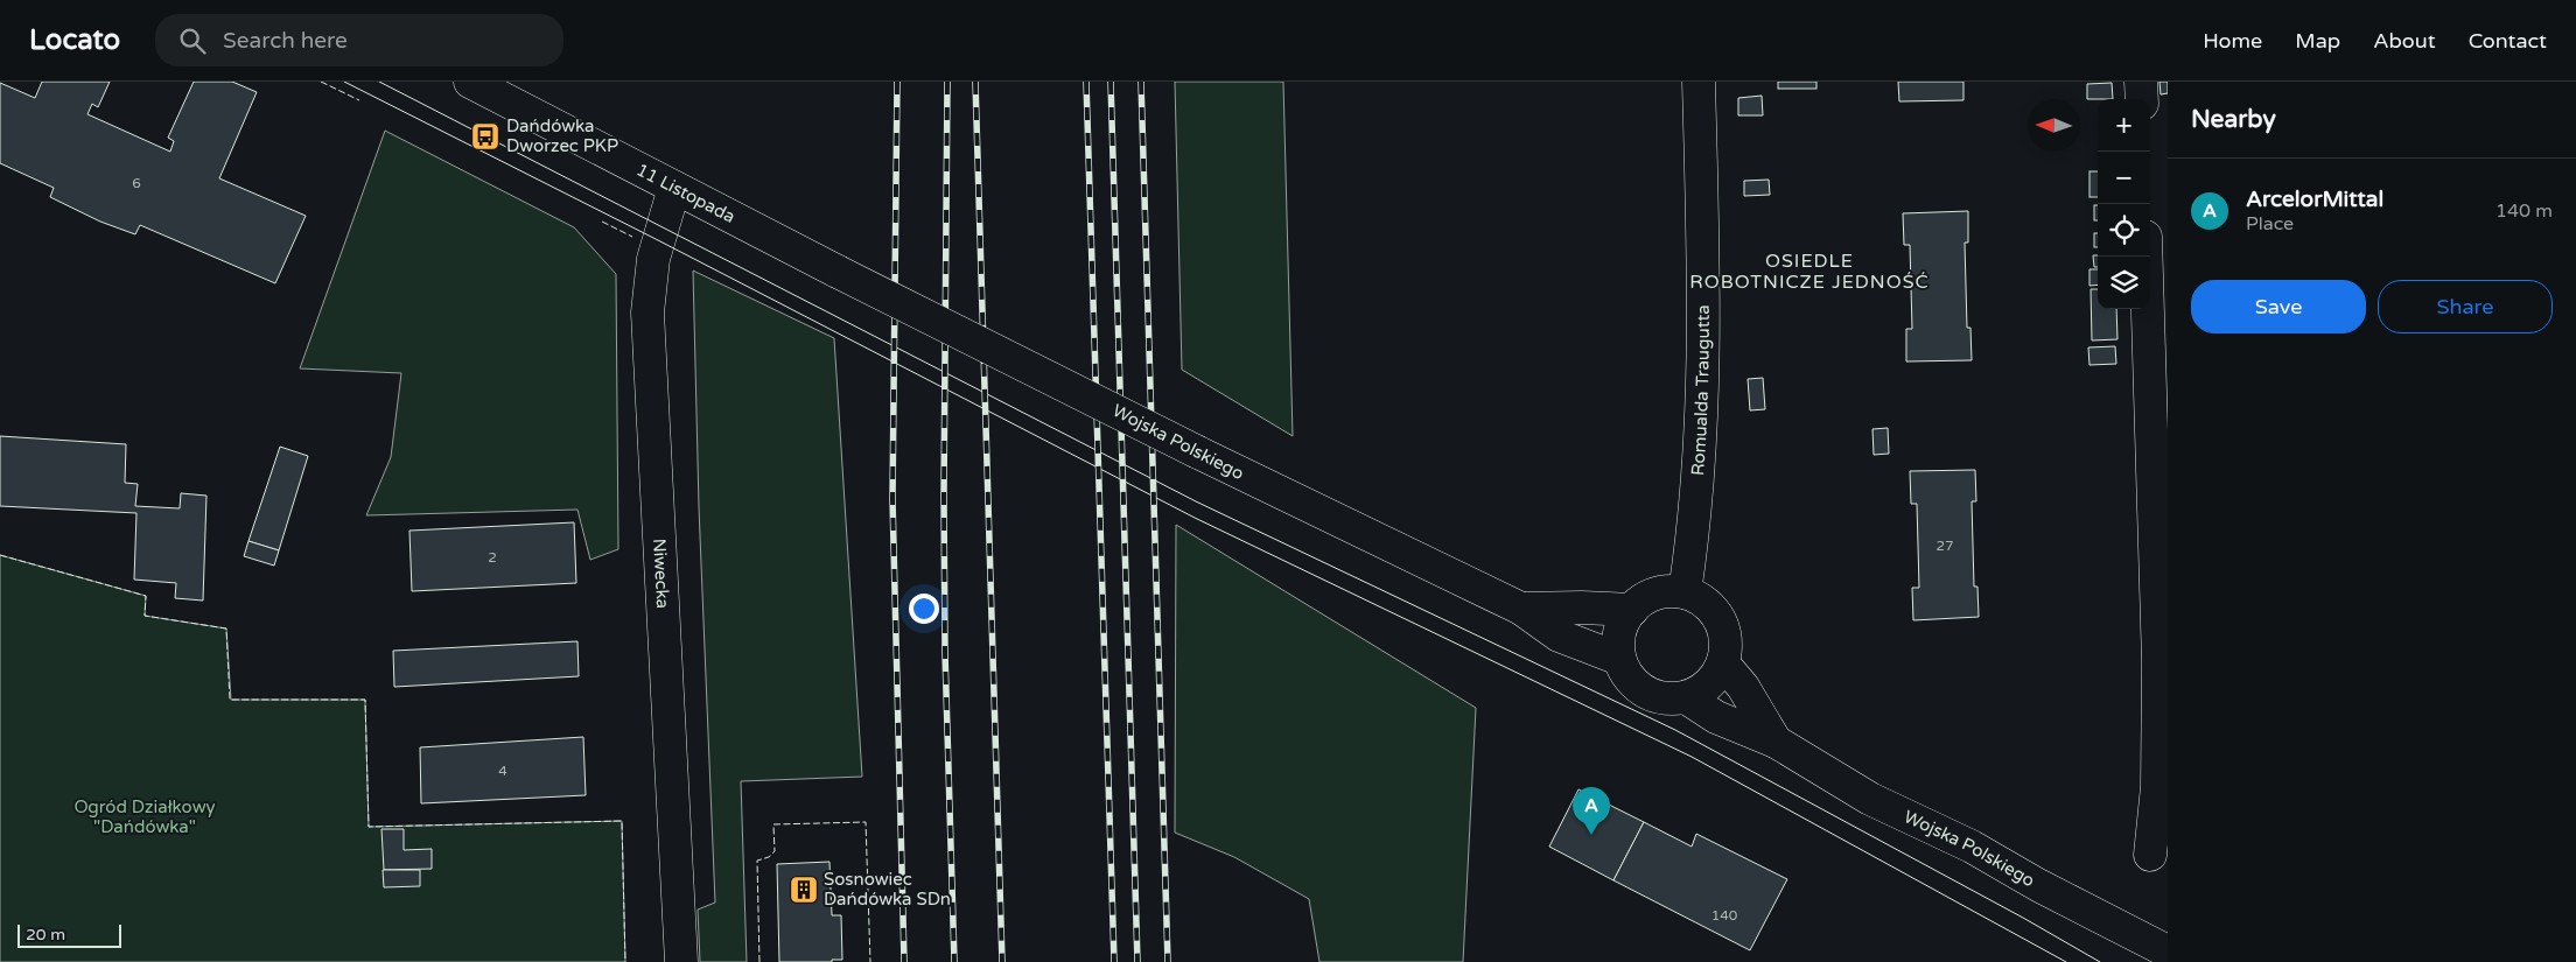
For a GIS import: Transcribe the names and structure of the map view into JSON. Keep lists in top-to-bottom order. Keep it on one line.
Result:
{"streets":{"main road":["11 Listopada","Romualda Traugutta","Wojska Polskiego","Niwecka"]},"crossings":[["11 Listopada","Wojska Polskiego"],["11 Listopada","Niwecka"],["Romualda Traugutta","Wojska Polskiego"]],"districts":["OSIEDLE ROBOTNICZE JEDNOŚĆ"],"parks":["Ogród Działkowy \"Dańdówka\""],"places":{"bus stop":["Dańdówka Dworzec PKP"],"building":["Sosnowiec Dańdówka SDn"]},"house_numbers":["6","27","2","4","140"],"scale_bar":"20 m","north":"left","page":{"header":"Locato","search":"Search here","nav":["Home","Map","About","Contact"],"heading":"Nearby","map_buttons":["+","−"],"list":[{"mark":"A","name":"ArcelorMittal","note":"Place","value":"140 m"}],"buttons":["Save","Share"],"pins":"A","scale":"20 m"}}
